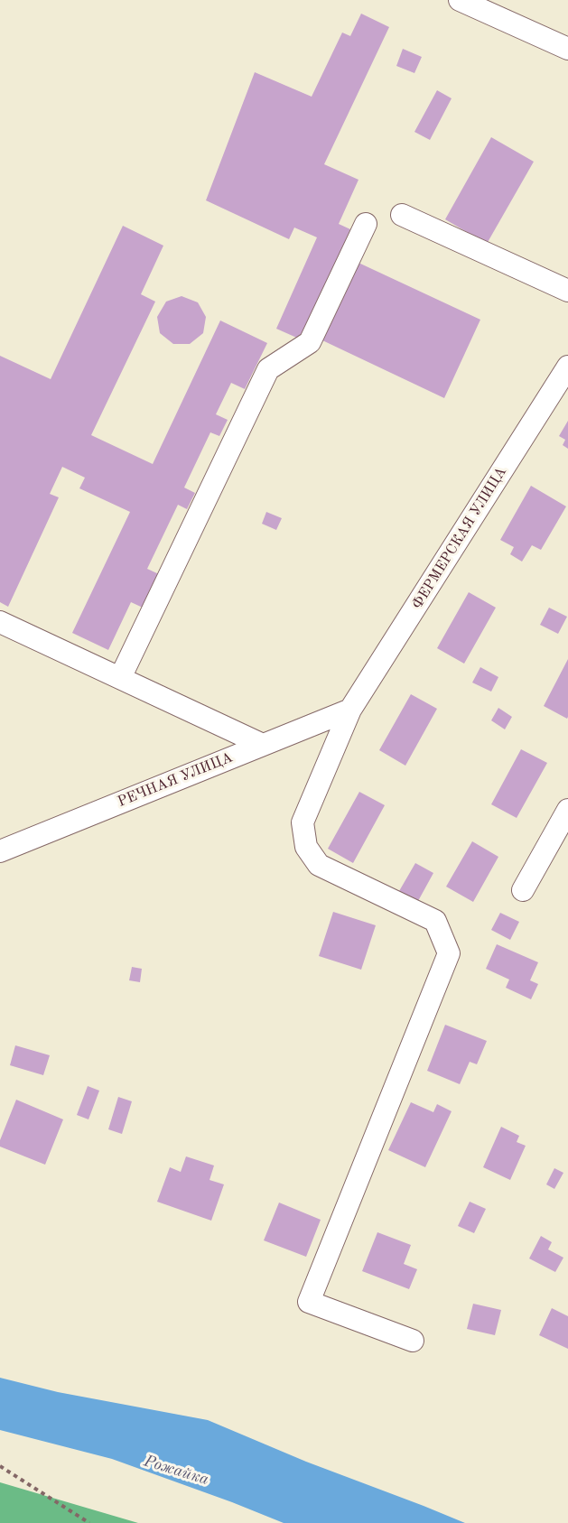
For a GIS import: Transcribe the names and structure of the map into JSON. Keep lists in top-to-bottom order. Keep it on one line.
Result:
{"streets":{"street":["ФЕРМЕРСКАЯ УЛИЦА","РЕЧНАЯ УЛИЦА"]},"crossings":[["ФЕРМЕРСКАЯ УЛИЦА","РЕЧНАЯ УЛИЦА"]],"water":["Рожайка"]}
